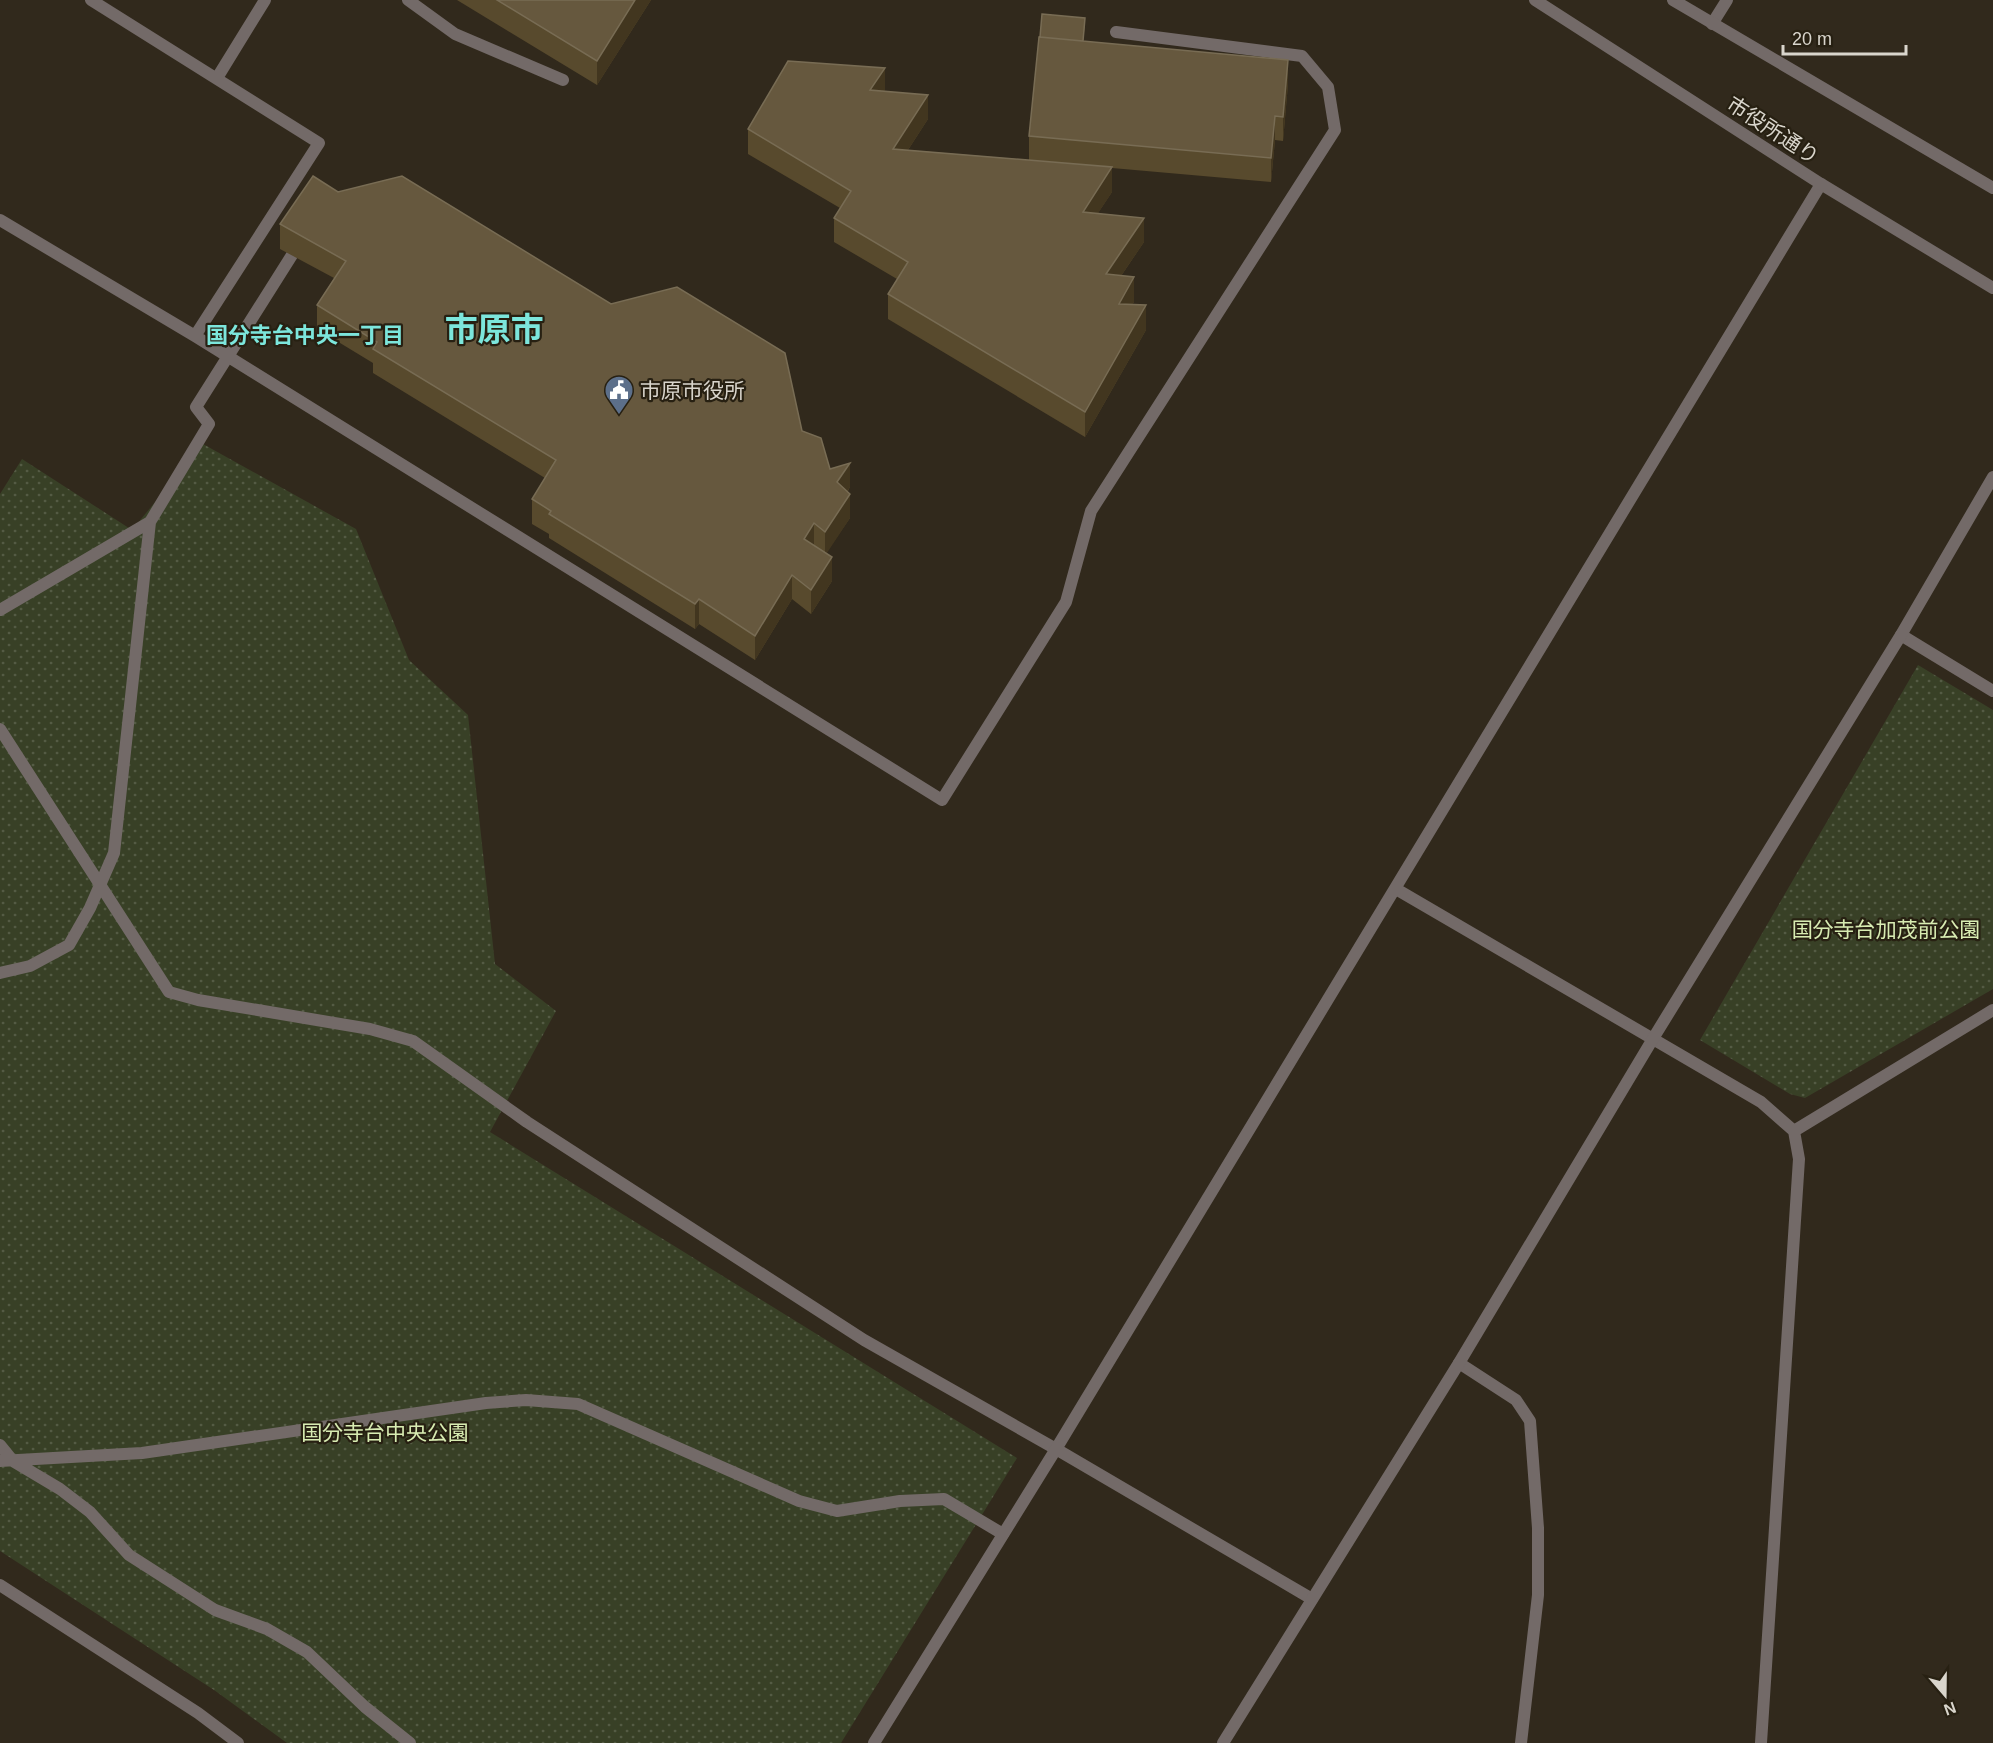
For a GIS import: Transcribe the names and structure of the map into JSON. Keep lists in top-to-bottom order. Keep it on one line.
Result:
{"streets":{"street":["市役所通り"]},"districts":["市原市","国分寺台中央一丁目"],"parks":["国分寺台加茂前公園","国分寺台中央公園"],"places":{"public building":["市原市役所"]},"scale_bar":"20 m","north":"bottom"}
